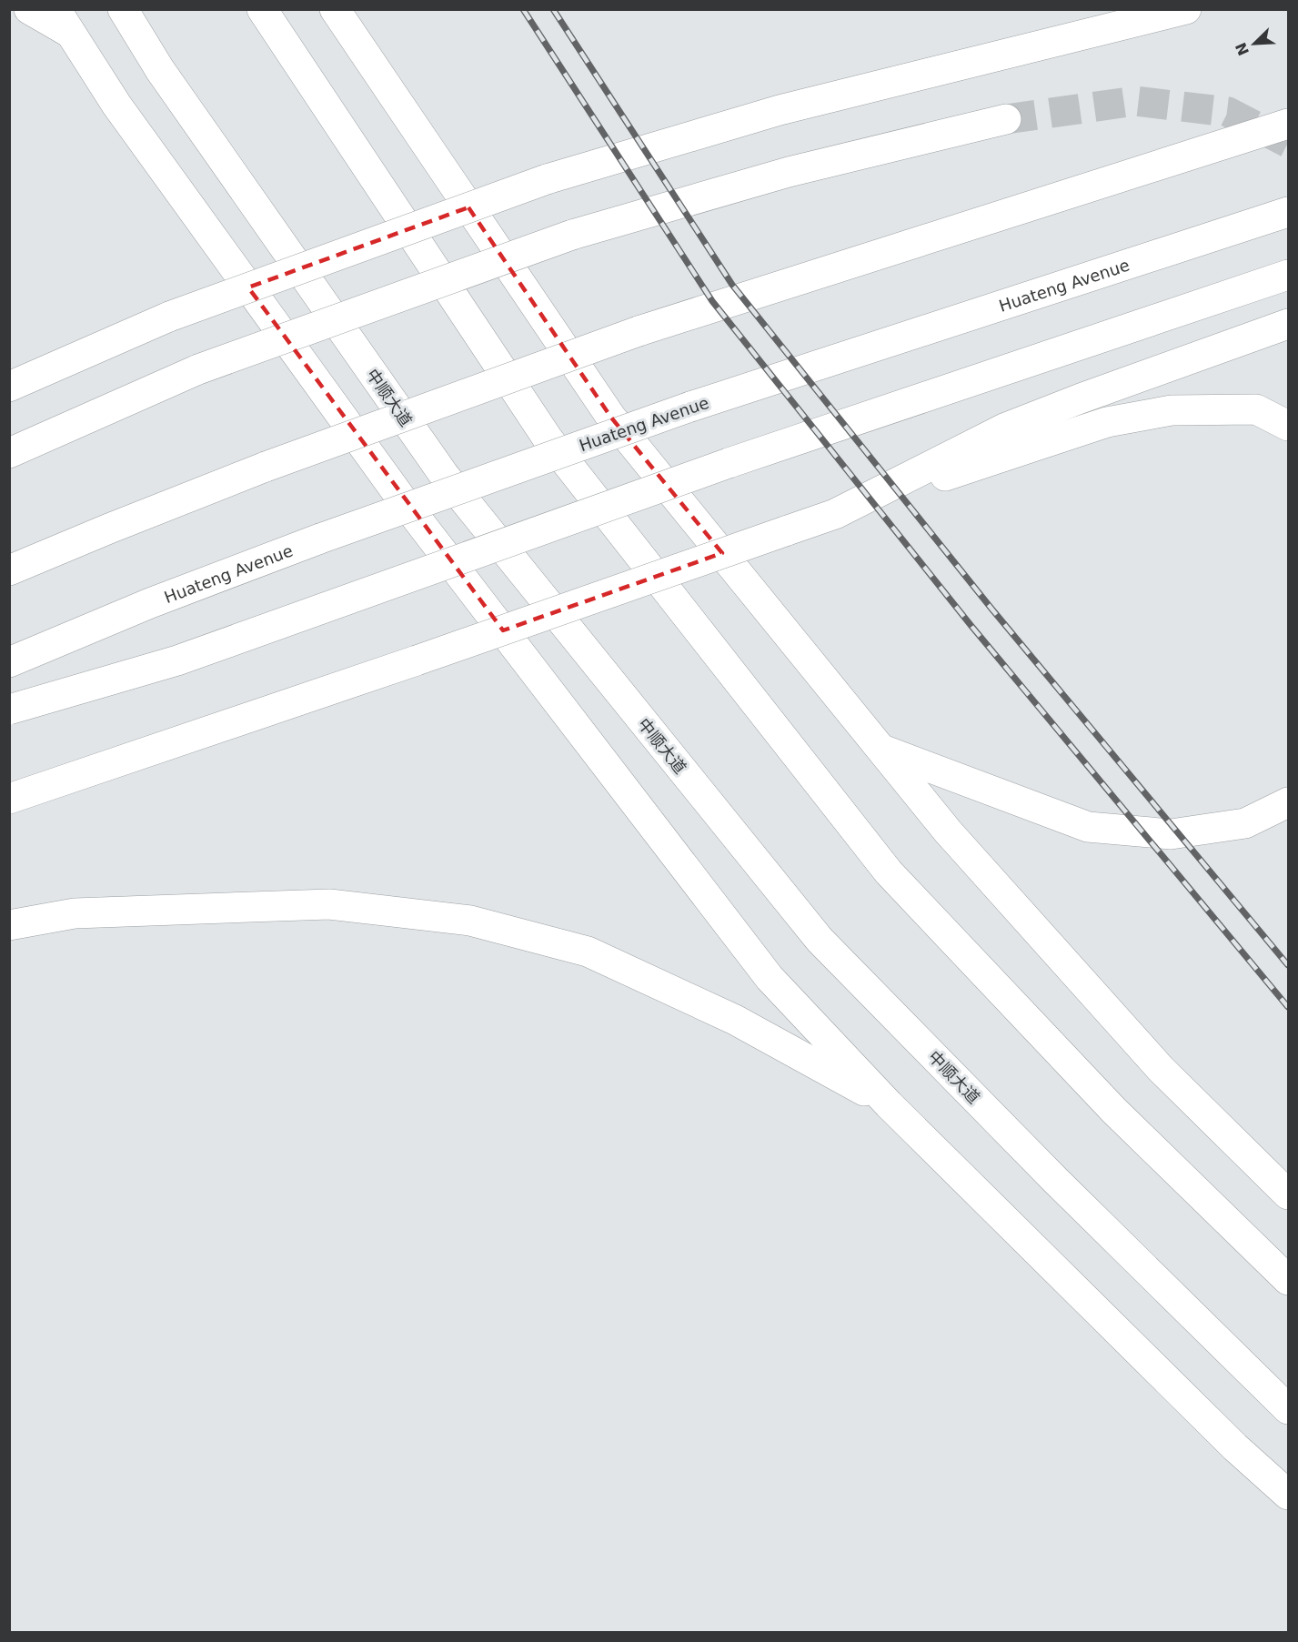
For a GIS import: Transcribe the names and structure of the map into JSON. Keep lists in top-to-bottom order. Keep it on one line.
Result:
{"streets":{"main road":["Huateng Avenue","中顺大道"]},"north":"bottom left"}
